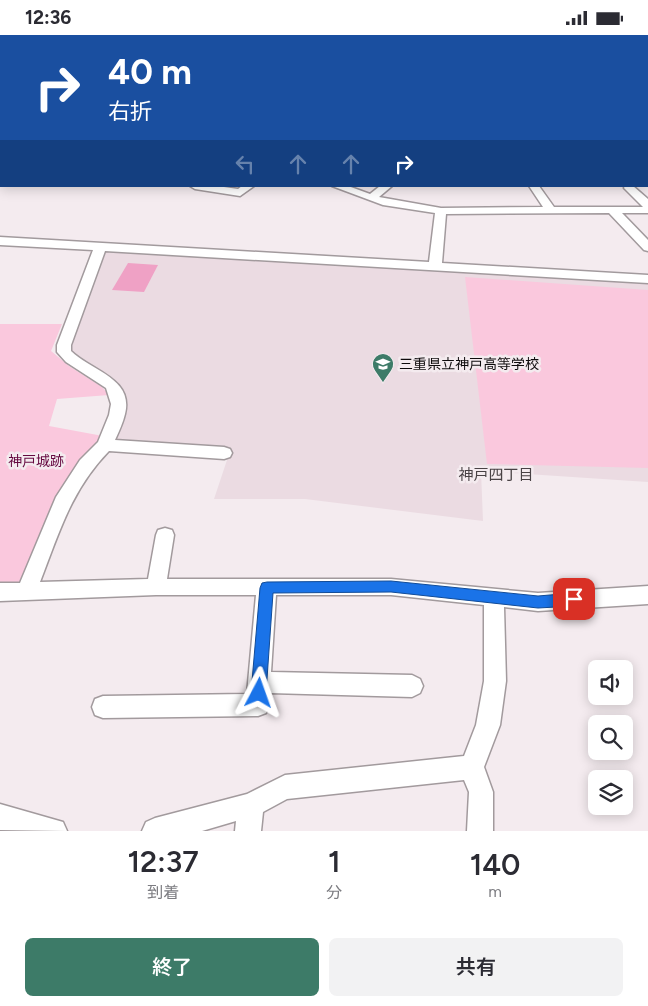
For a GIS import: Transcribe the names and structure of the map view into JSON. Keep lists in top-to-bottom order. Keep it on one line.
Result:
{"districts":["神戸四丁目"],"parks":["神戸城跡"],"places":{"school or university":["三重県立神戸高等学校"]},"page":{"status":"12:36","turn":["40 m","右折"],"eta":["12:37","到着","1","分","140","m"],"buttons":["終了","共有"]}}
